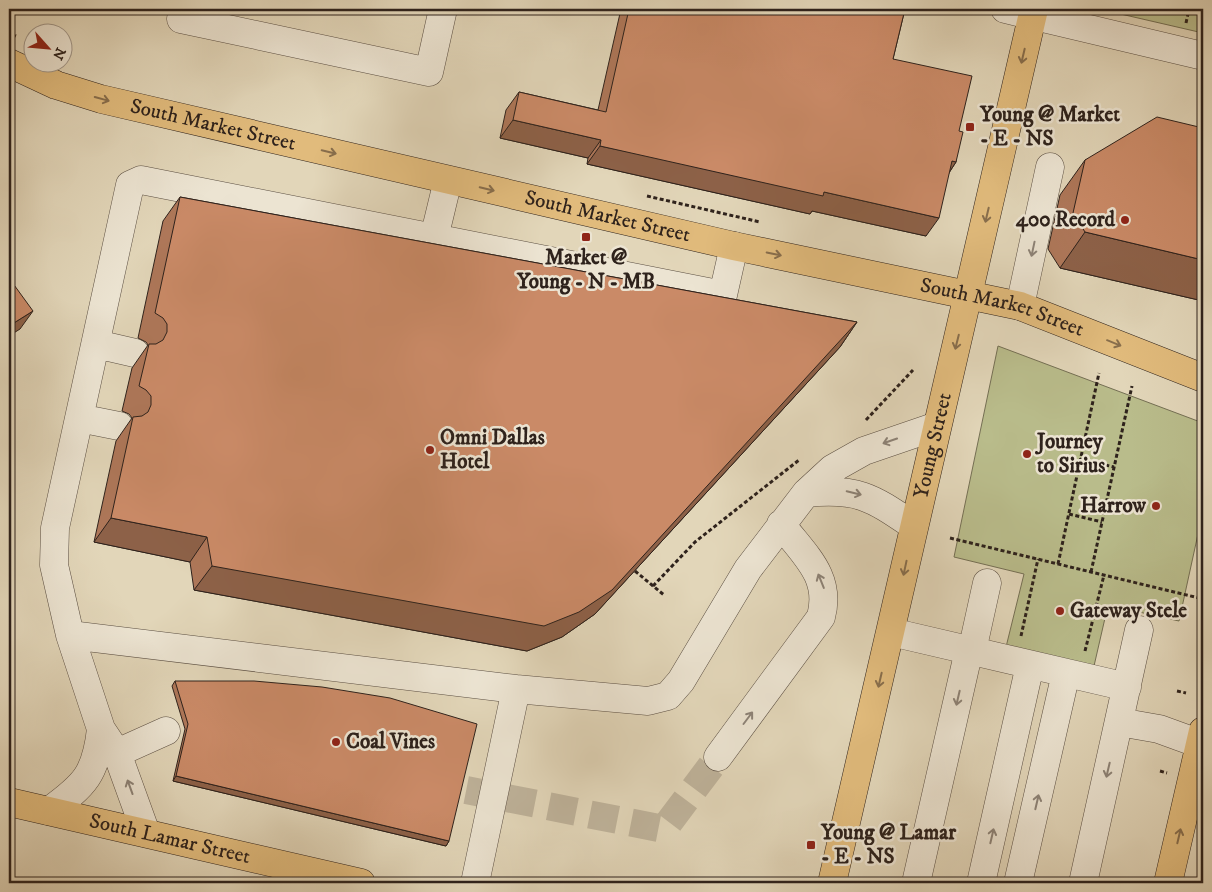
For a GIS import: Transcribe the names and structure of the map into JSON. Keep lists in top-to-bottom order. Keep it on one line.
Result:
{"streets":{"main road":["South Market Street","Young Street","South Lamar Street"]},"crossings":[["South Market Street","Young Street"]],"one_way":["South Market Street","Young Street"],"places":{"transit":["Young @ Market - E - NS","Market @ Young - N - MB","Young @ Lamar - E - NS"],"other":["400 Record","Omni Dallas Hotel","Journey to Sirius","Harrow","Gateway Stele","Coal Vines"]},"north":"bottom right"}
